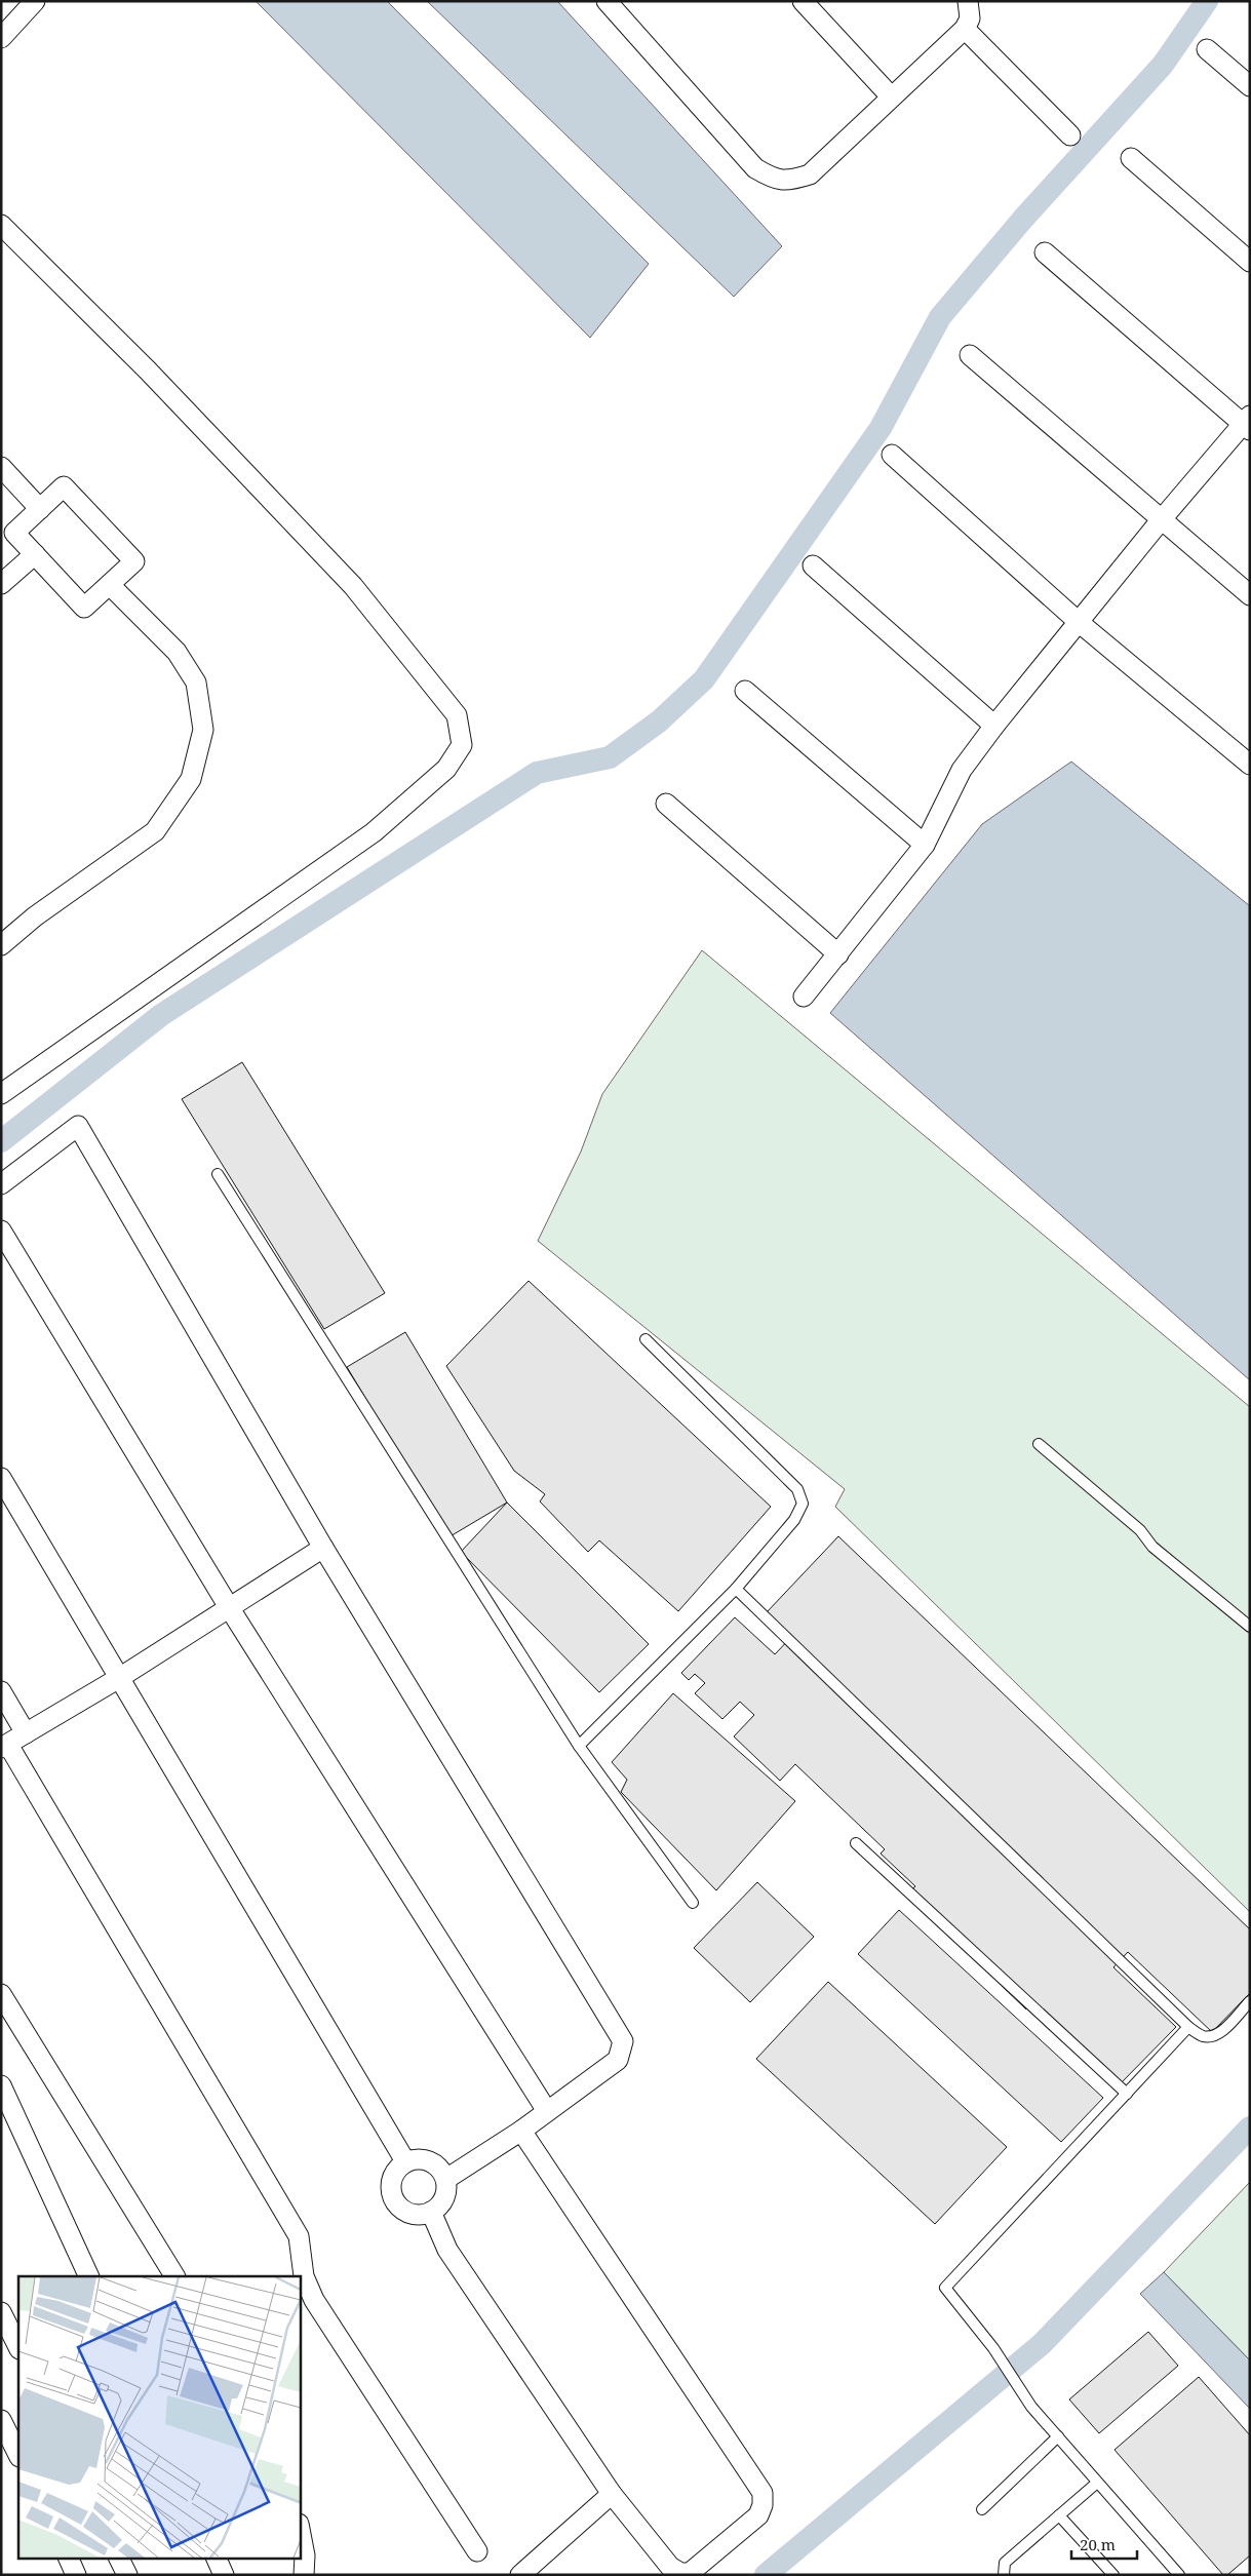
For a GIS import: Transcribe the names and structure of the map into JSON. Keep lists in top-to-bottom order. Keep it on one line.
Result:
{"scale_bar":"20 m"}
